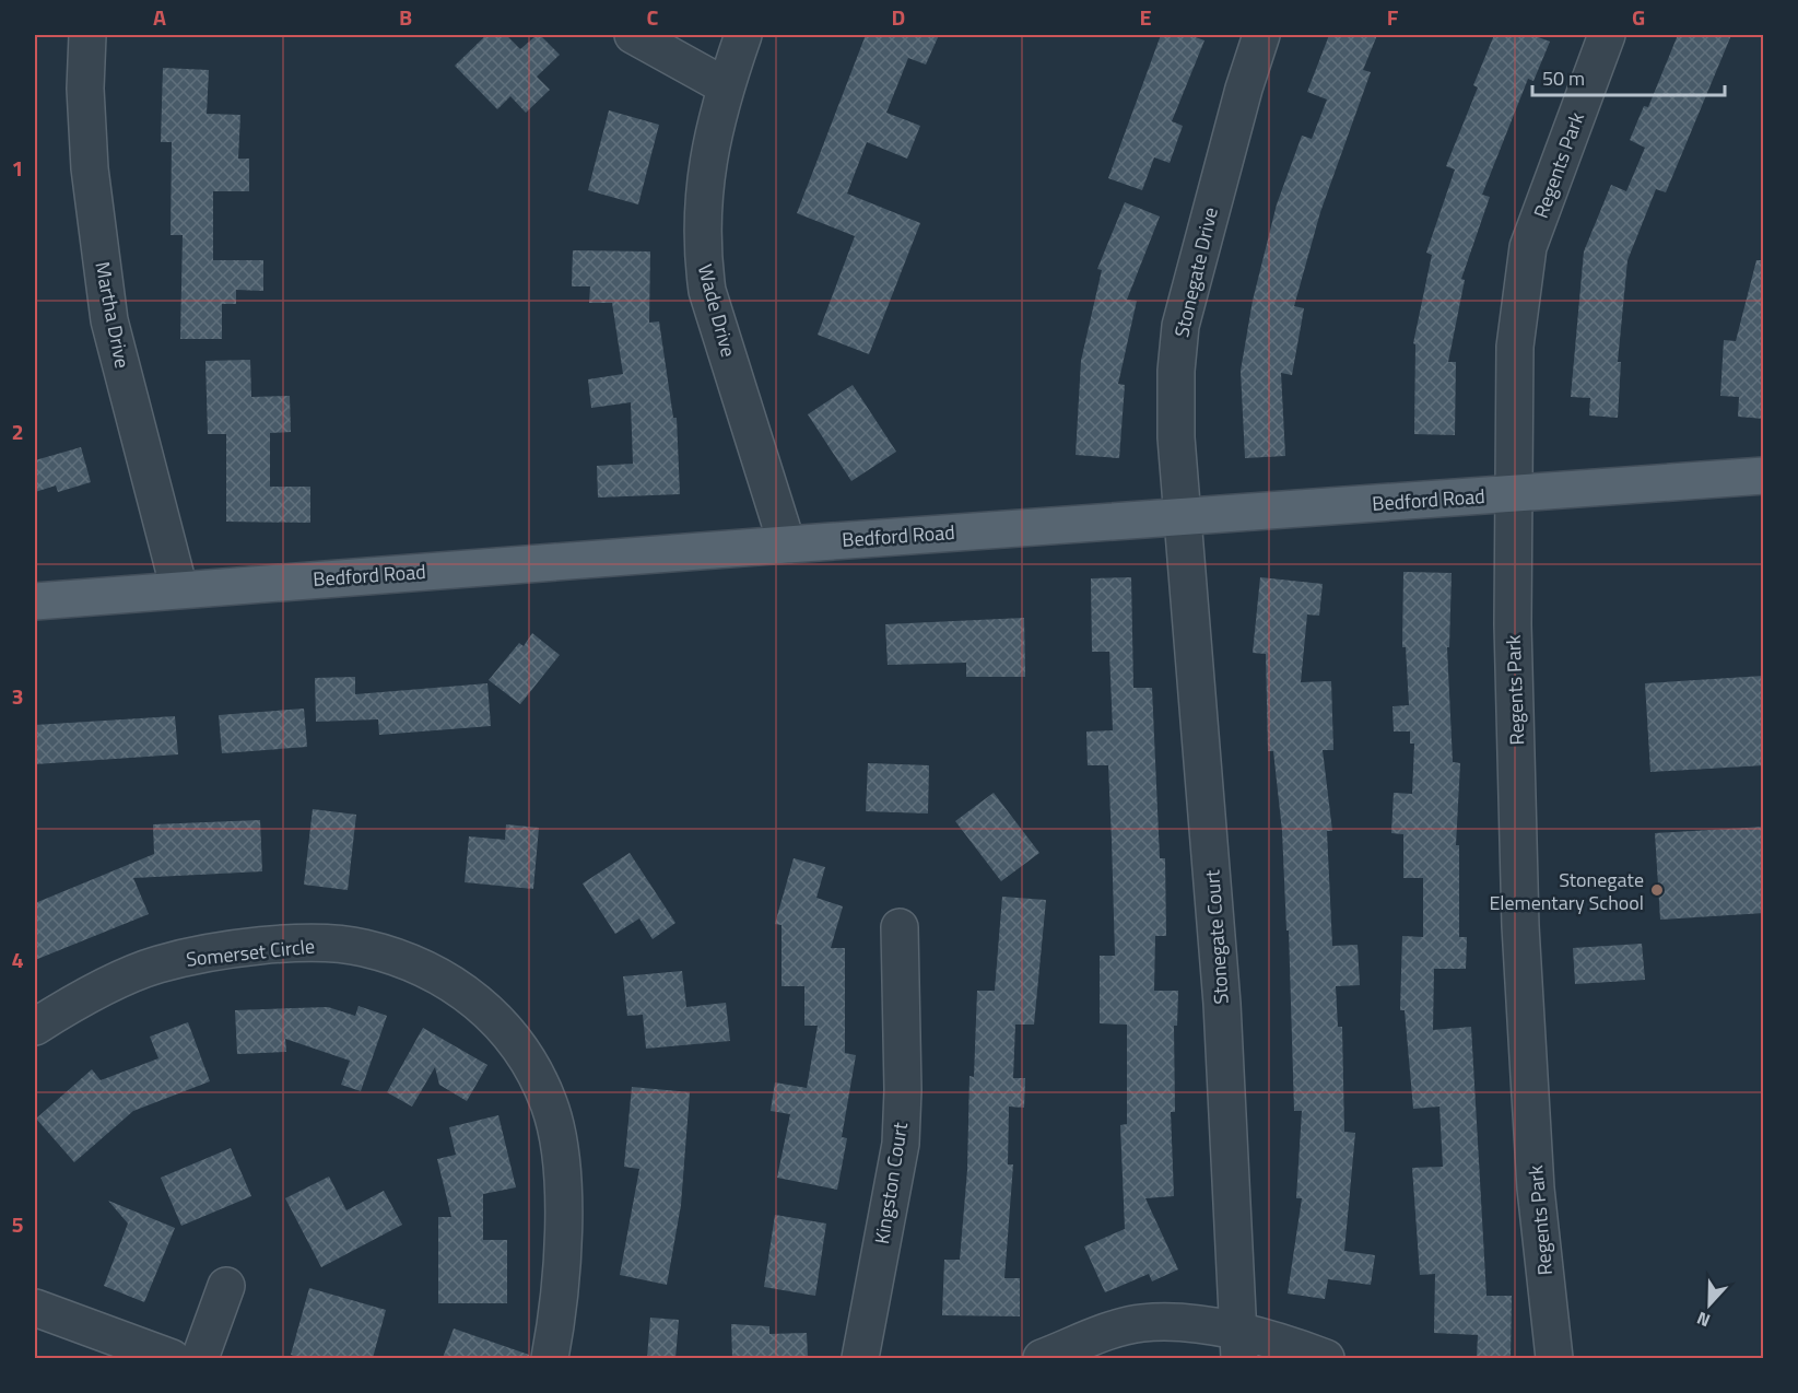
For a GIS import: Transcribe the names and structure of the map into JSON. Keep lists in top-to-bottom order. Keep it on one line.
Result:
{"streets":{"main road":["Bedford Road"],"street":["Regents Park","Stonegate Drive","Wade Drive","Martha Drive","Stonegate Court","Somerset Circle","Kingston Court"]},"crossings":[["Regents Park","Bedford Road"],["Stonegate Drive","Bedford Road"],["Stonegate Drive","Stonegate Court"],["Wade Drive","Bedford Road"],["Martha Drive","Bedford Road"],["Bedford Road","Stonegate Court"]],"places":["Stonegate Elementary School"],"scale_bar":"50 m","north":"bottom","grid":{"columns":["A","B","C","D","E","F","G"],"rows":["1","2","3","4","5"]}}
